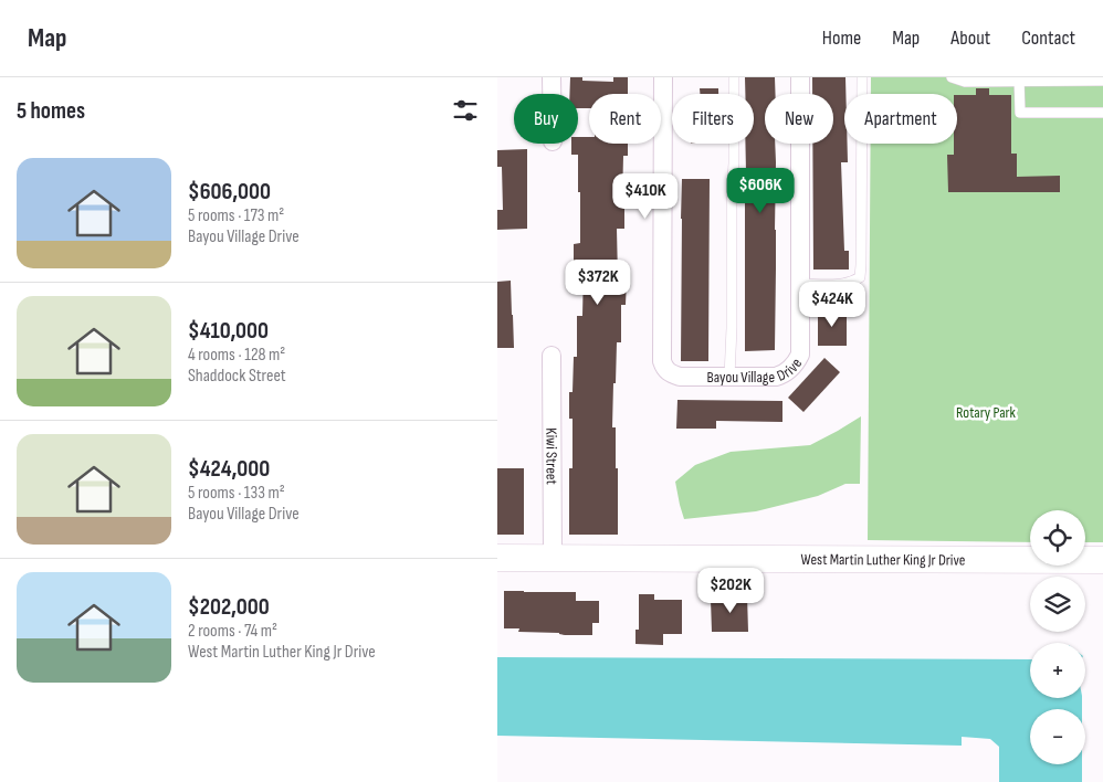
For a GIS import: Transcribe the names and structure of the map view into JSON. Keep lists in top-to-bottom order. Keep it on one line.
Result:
{"streets":{"street":["Bayou Village Drive","Kiwi Street","West Martin Luther King Jr Drive"]},"crossings":[["Kiwi Street","West Martin Luther King Jr Drive"]],"parks":["Rotary Park"],"page":{"header":"Map","nav":["Home","Map","About","Contact"],"heading":"5 homes","chip":["Buy","Rent","Filters","New","Apartment"],"list":[{"name":"$606,000","note":"5 rooms · 173 m² · Bayou Village Drive"},{"name":"$410,000","note":"4 rooms · 128 m² · Shaddock Street"},{"name":"$424,000","note":"5 rooms · 133 m² · Bayou Village Drive"},{"name":"$202,000","note":"2 rooms · 74 m² · West Martin Luther King Jr Drive"}],"price":["$606K","$410K","$372K","$424K","$202K"],"map_buttons":["+","−"]}}
